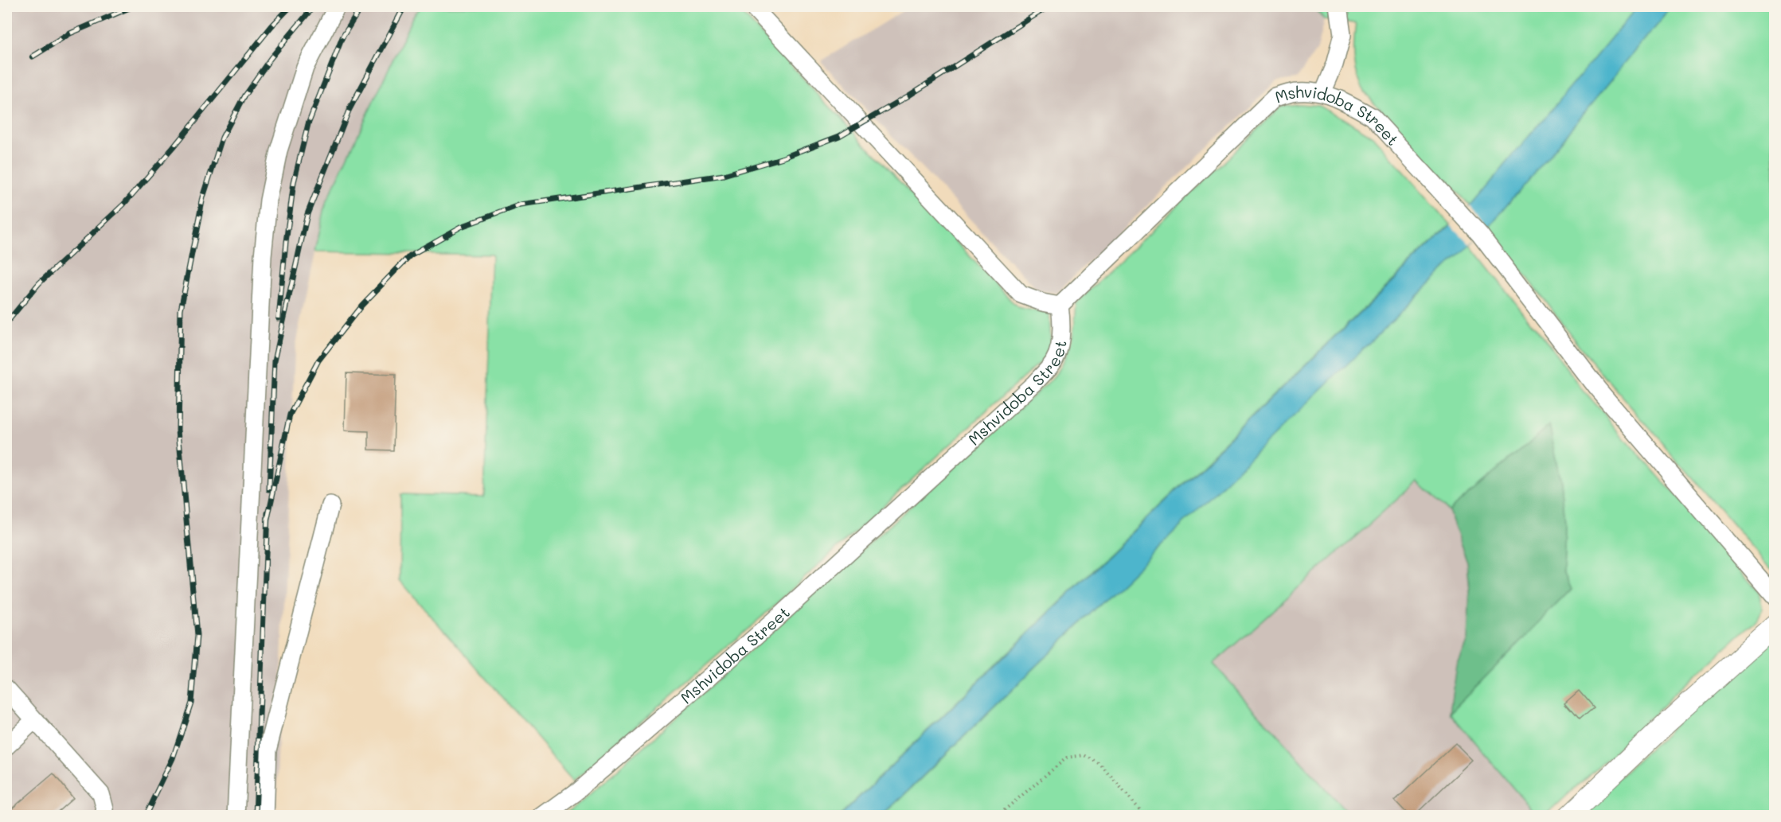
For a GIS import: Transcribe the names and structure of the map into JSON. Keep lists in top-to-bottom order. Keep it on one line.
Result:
{"streets":{"street":["Mshvidoba Street"]}}
